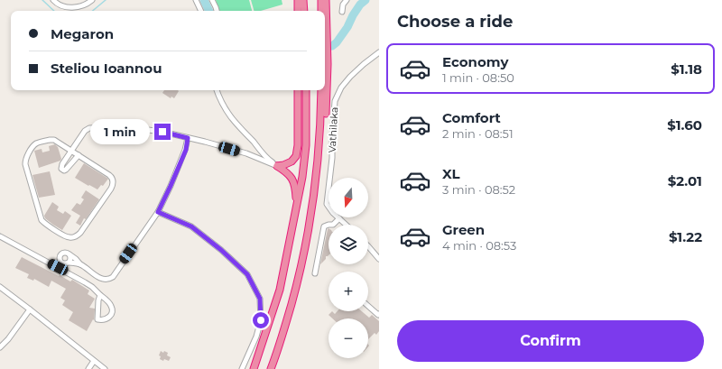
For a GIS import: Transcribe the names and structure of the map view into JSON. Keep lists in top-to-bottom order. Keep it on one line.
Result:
{"streets":{"street":["Vathilaka"]},"north":"bottom","page":{"heading":"Choose a ride","banner":["Megaron","Steliou Ioannou"],"list":[{"name":"Economy","note":"1 min · 08:50","value":"$1.18"},{"name":"Comfort","note":"2 min · 08:51","value":"$1.60"},{"name":"XL","note":"3 min · 08:52","value":"$2.01"},{"name":"Green","note":"4 min · 08:53","value":"$1.22"}],"bubble":"1 min","map_buttons":["+","−"],"buttons":"Confirm"}}
